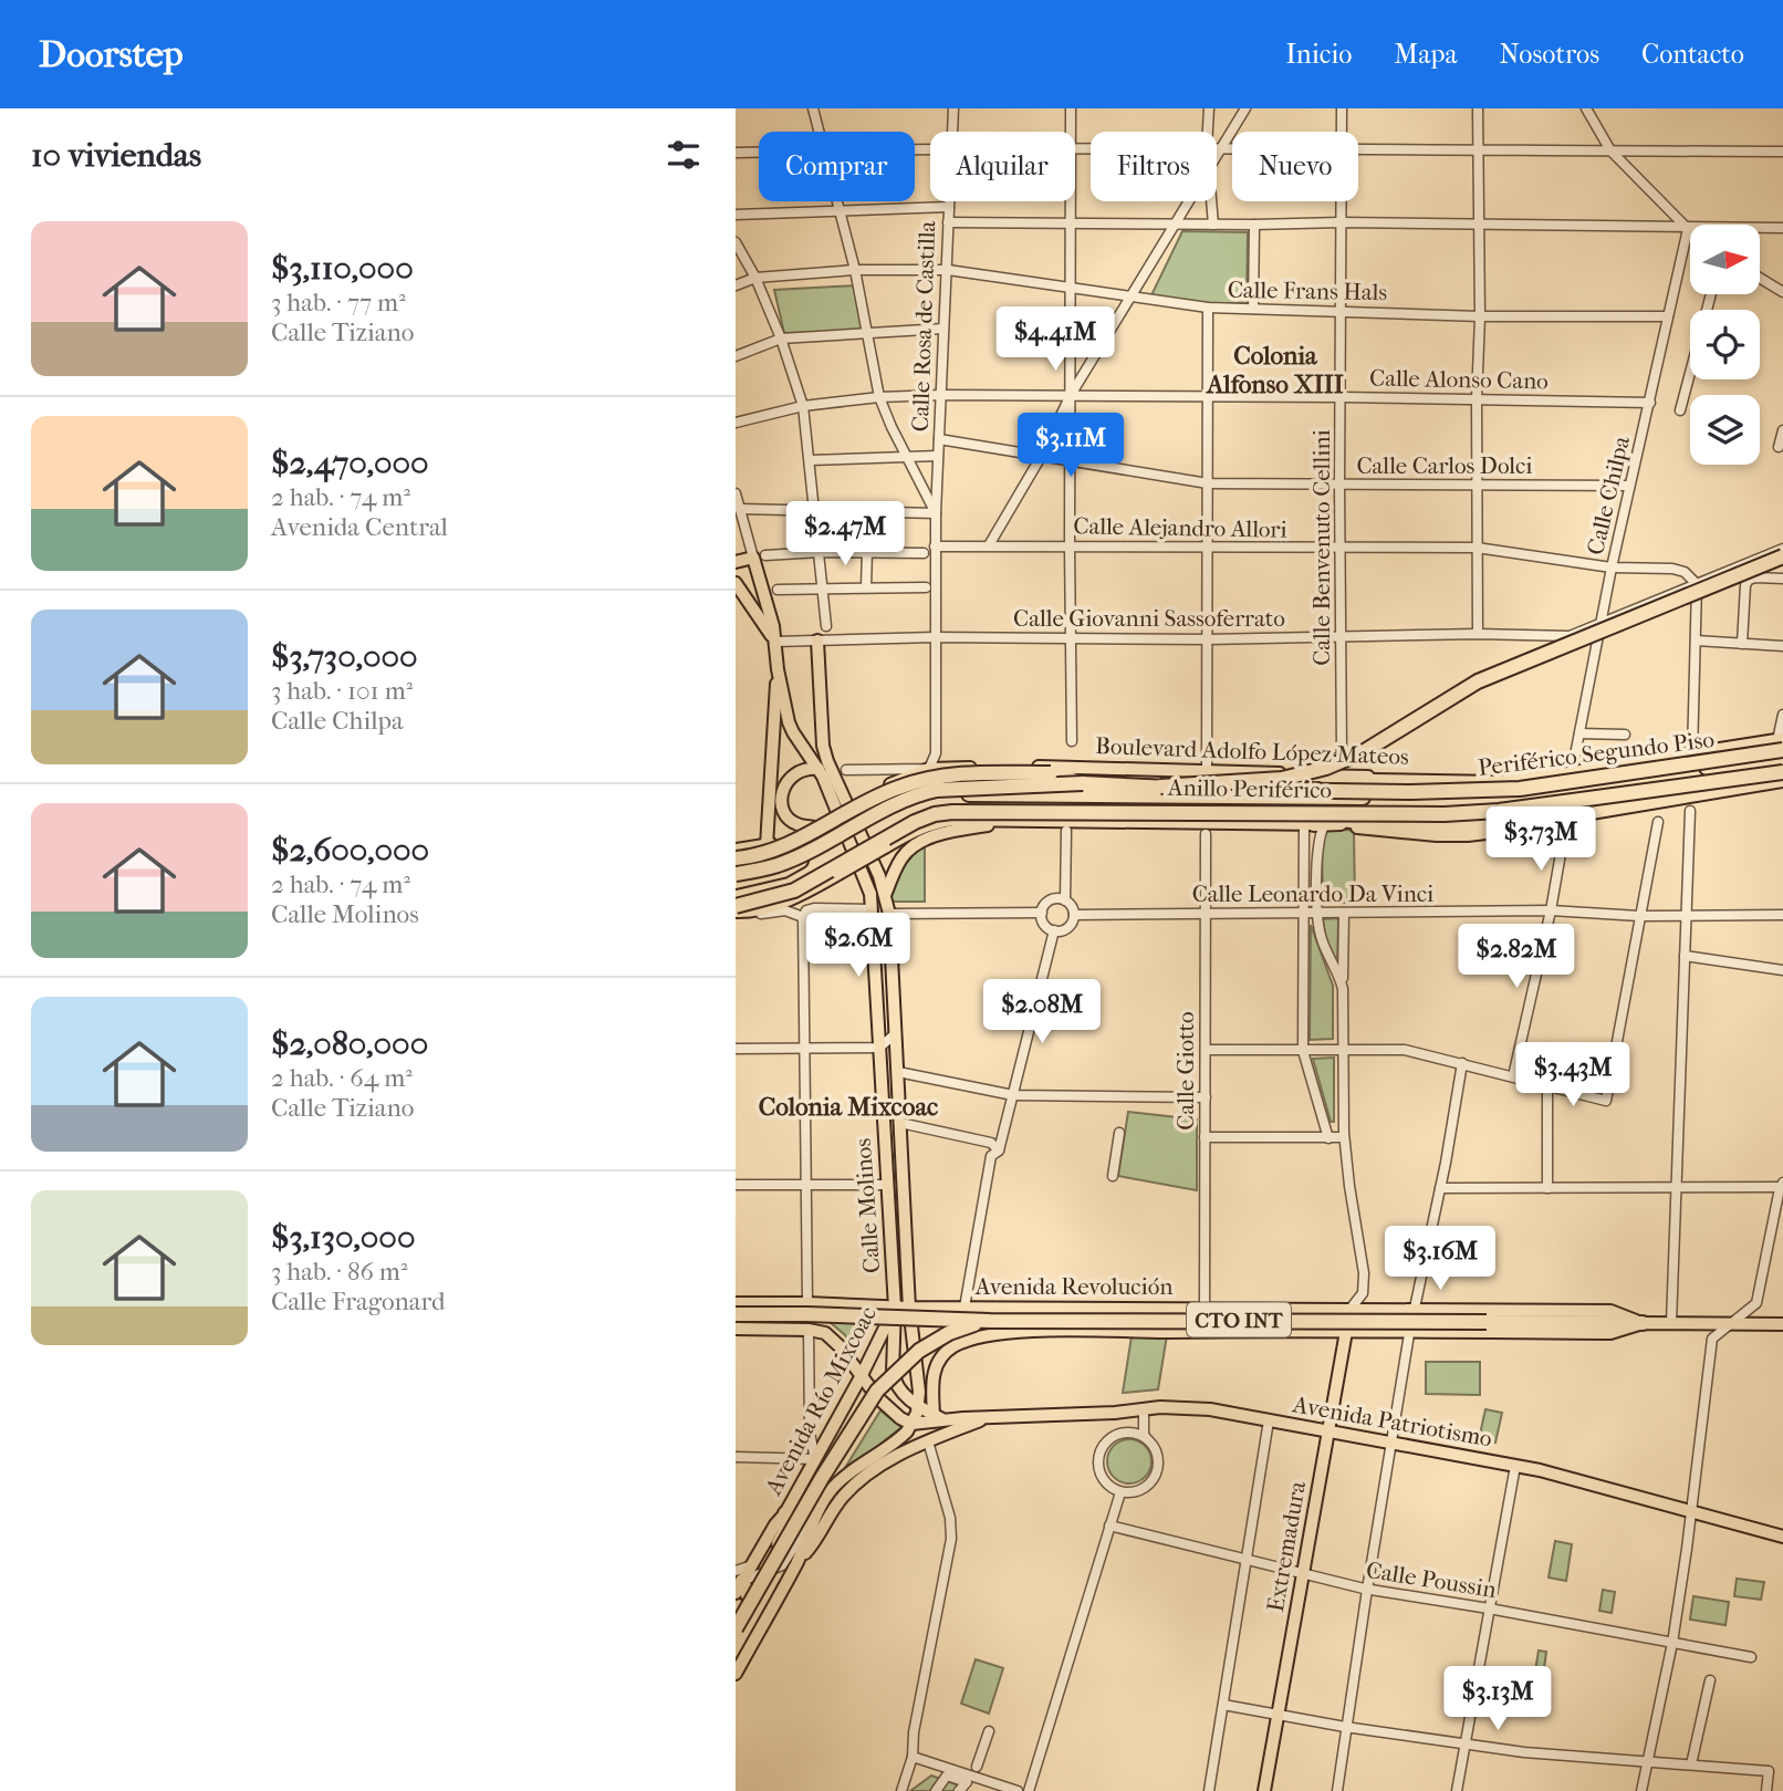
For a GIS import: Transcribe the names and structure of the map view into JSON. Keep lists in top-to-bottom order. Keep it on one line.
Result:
{"streets":{"highway":["Periférico Segundo Piso","Anillo Periférico","CTO INT"],"main road":["Boulevard Adolfo López Mateos","Calle Molinos","Avenida Revolución","Avenida Río Mixcoac","Avenida Patriotismo","Extremadura"],"street":["Calle Frans Hals","Calle Rosa de Castilla","Calle Alonso Cano","Calle Carlos Dolci","Calle Chilpa","Calle Alejandro Allori","Calle Benvenuto Cellini","Calle Giovanni Sassoferrato","Calle Leonardo Da Vinci","Calle Giotto","Calle Poussin"]},"crossings":[["Calle Frans Hals","Calle Rosa de Castilla"],["Calle Frans Hals","Calle Chilpa"],["Calle Frans Hals","Calle Benvenuto Cellini"],["Calle Rosa de Castilla","Calle Alonso Cano"],["Calle Rosa de Castilla","Calle Carlos Dolci"],["Calle Rosa de Castilla","Calle Alejandro Allori"],["Calle Rosa de Castilla","Calle Giovanni Sassoferrato"],["Calle Rosa de Castilla","Boulevard Adolfo López Mateos"],["Calle Alonso Cano","Calle Chilpa"],["Calle Alonso Cano","Calle Benvenuto Cellini"],["Calle Carlos Dolci","Calle Chilpa"],["Calle Carlos Dolci","Calle Benvenuto Cellini"],["Calle Chilpa","Calle Alejandro Allori"],["Calle Chilpa","Calle Giovanni Sassoferrato"],["Calle Chilpa","Boulevard Adolfo López Mateos"],["Calle Alejandro Allori","Calle Benvenuto Cellini"],["Calle Benvenuto Cellini","Calle Giovanni Sassoferrato"],["Calle Benvenuto Cellini","Boulevard Adolfo López Mateos"],["Calle Giovanni Sassoferrato","Calle Molinos"],["Boulevard Adolfo López Mateos","Periférico Segundo Piso"],["Boulevard Adolfo López Mateos","Anillo Periférico"],["Periférico Segundo Piso","Anillo Periférico"],["Calle Leonardo Da Vinci","Calle Giotto"],["Calle Giotto","Avenida Revolución"],["Calle Molinos","Avenida Revolución"],["Calle Molinos","Avenida Río Mixcoac"],["Calle Molinos","Avenida Patriotismo"],["Avenida Revolución","CTO INT"],["Avenida Revolución","Avenida Río Mixcoac"],["Avenida Revolución","Avenida Patriotismo"],["Avenida Revolución","Extremadura"],["Avenida Río Mixcoac","Avenida Patriotismo"],["Avenida Patriotismo","Extremadura"],["Extremadura","Calle Poussin"]],"districts":["Colonia Alfonso XIII","Colonia Mixcoac"],"north":"right","page":{"header":"Doorstep","nav":["Inicio","Mapa","Nosotros","Contacto"],"heading":"10 viviendas","chip":["Comprar","Alquilar","Filtros","Nuevo"],"list":[{"name":"$3,110,000","note":"3 hab. · 77 m² · Calle Tiziano"},{"name":"$2,470,000","note":"2 hab. · 74 m² · Avenida Central"},{"name":"$3,730,000","note":"3 hab. · 101 m² · Calle Chilpa"},{"name":"$2,600,000","note":"2 hab. · 74 m² · Calle Molinos"},{"name":"$2,080,000","note":"2 hab. · 64 m² · Calle Tiziano"},{"name":"$3,130,000","note":"3 hab. · 86 m² · Calle Fragonard"}],"price":["$4.41M","$3.11M","$2.47M","$3.73M","$2.6M","$2.82M","$2.08M","$3.43M","$3.16M","$3.13M"]}}
